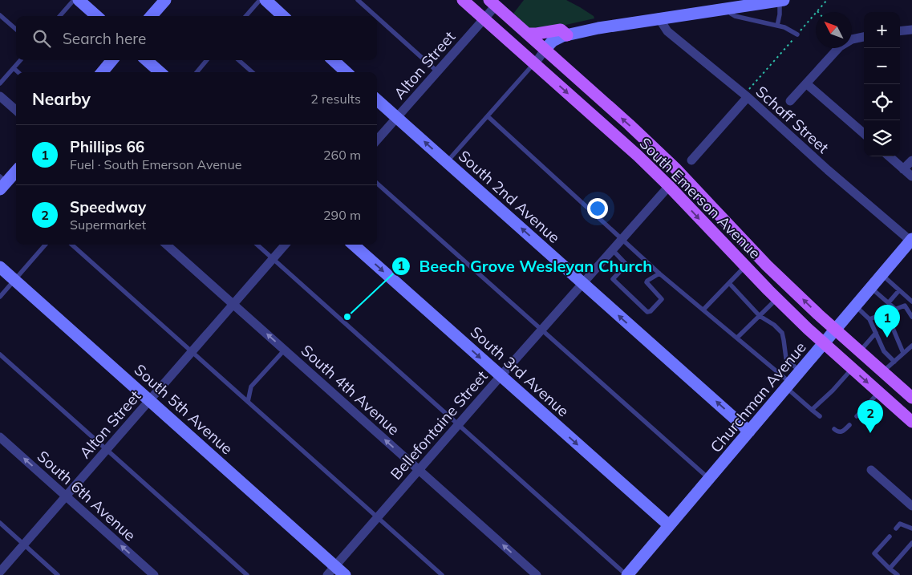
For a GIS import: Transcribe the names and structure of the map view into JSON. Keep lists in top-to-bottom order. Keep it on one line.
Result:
{"streets":{"main road":["South Emerson Avenue"],"street":["Alton Street","Schaff Street","South 2nd Avenue","South 3rd Avenue","South 4th Avenue","Churchman Avenue","South 5th Avenue","Bellefontaine Street","South 6th Avenue"]},"crossings":[["Alton Street","South 2nd Avenue"],["Alton Street","South Emerson Avenue"],["Alton Street","South 4th Avenue"],["Alton Street","South 5th Avenue"],["Alton Street","South 6th Avenue"],["Schaff Street","Churchman Avenue"],["South 2nd Avenue","Churchman Avenue"],["South 2nd Avenue","Bellefontaine Street"],["South Emerson Avenue","Churchman Avenue"],["South Emerson Avenue","Bellefontaine Street"],["South 3rd Avenue","Churchman Avenue"],["South 3rd Avenue","Bellefontaine Street"],["South 4th Avenue","Bellefontaine Street"],["South 5th Avenue","Bellefontaine Street"]],"one_way":["South 2nd Avenue","South 3rd Avenue","South 4th Avenue","South 6th Avenue"],"places":["Beech Grove Wesleyan Church"],"north":"top left","page":{"map_buttons":["+","−"],"search":"Search here","heading":["Nearby","2 results"],"list":[{"mark":"1","name":"Phillips 66","note":"Fuel · South Emerson Avenue","value":"260 m"},{"mark":"2","name":"Speedway","note":"Supermarket","value":"290 m"}],"pins":["1","2"]}}
